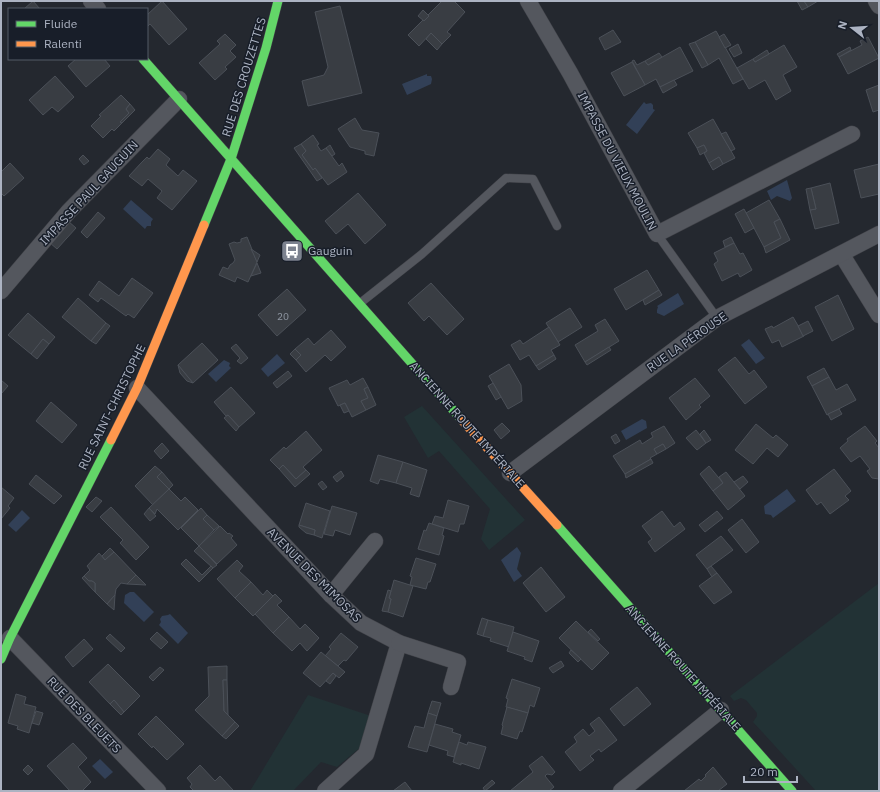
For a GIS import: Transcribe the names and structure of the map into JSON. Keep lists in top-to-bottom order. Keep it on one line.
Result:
{"streets":{"street":["RUE DES CROUZETTES","IMPASSE DU VIEUX MOULIN","IMPASSE PAUL GAUGUIN","RUE LA PÉROUSE","RUE SAINT-CHRISTOPHE","ANCIENNE ROUTE IMPÉRIALE","AVENUE DES MIMOSAS","RUE DES BLEUETS"]},"crossings":[["RUE DES CROUZETTES","RUE SAINT-CHRISTOPHE"],["RUE DES CROUZETTES","ANCIENNE ROUTE IMPÉRIALE"],["IMPASSE PAUL GAUGUIN","ANCIENNE ROUTE IMPÉRIALE"],["RUE LA PÉROUSE","ANCIENNE ROUTE IMPÉRIALE"],["RUE SAINT-CHRISTOPHE","ANCIENNE ROUTE IMPÉRIALE"],["RUE SAINT-CHRISTOPHE","AVENUE DES MIMOSAS"],["RUE SAINT-CHRISTOPHE","RUE DES BLEUETS"]],"places":{"bus stop":["Gauguin"]},"house_numbers":["20"],"legend":["Fluide","Ralenti"],"scale_bar":"20 m","north":"left"}
